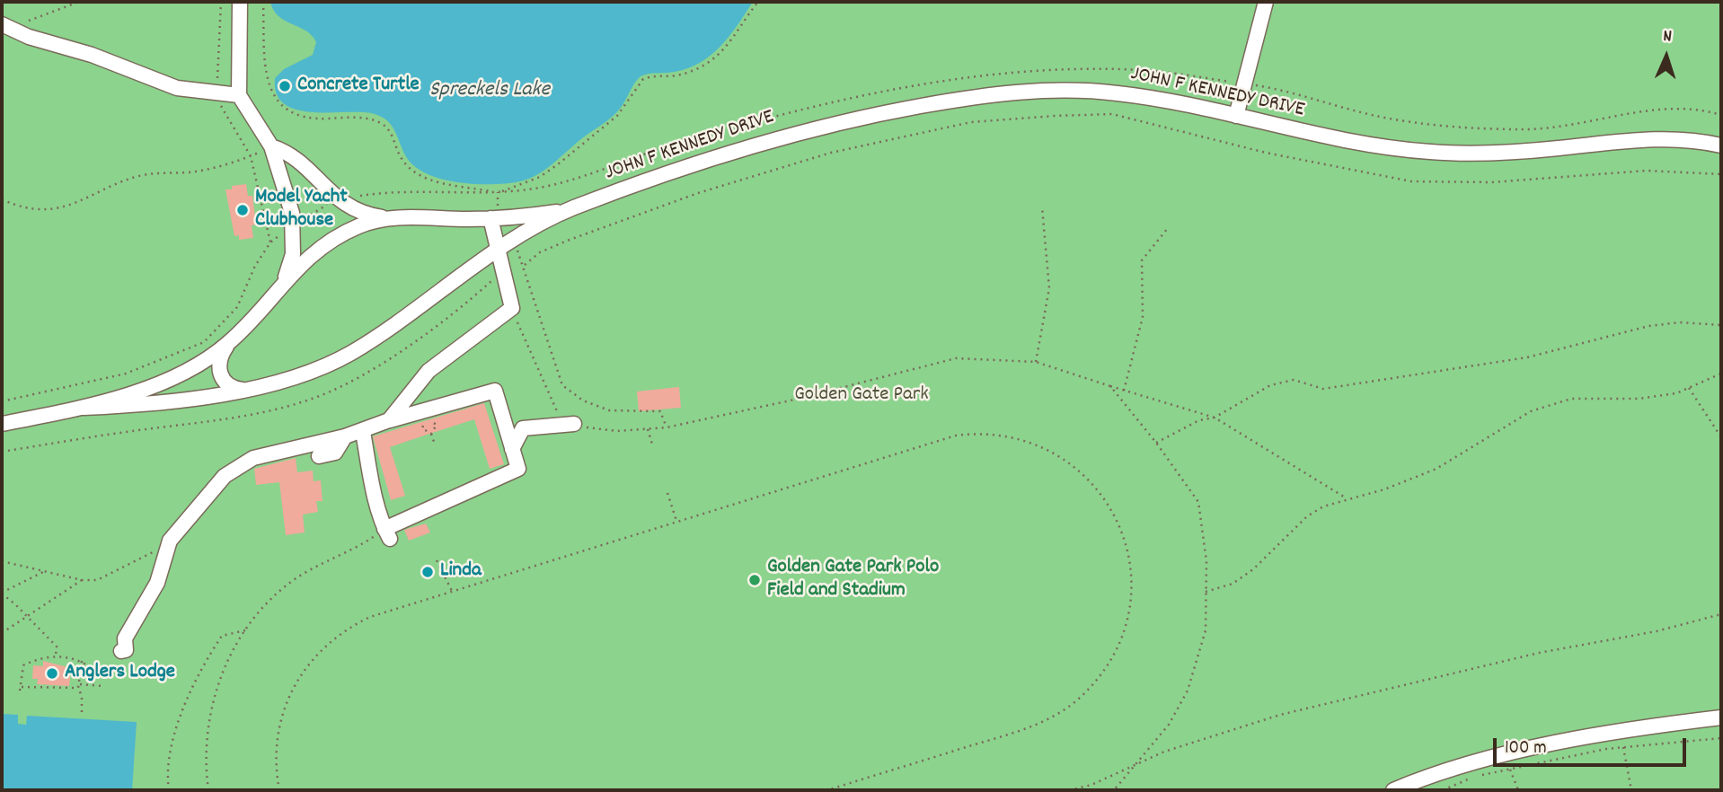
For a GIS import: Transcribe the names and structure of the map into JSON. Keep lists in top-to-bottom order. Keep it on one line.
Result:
{"streets":{"street":["JOHN F KENNEDY DRIVE"]},"water":["Spreckels Lake"],"parks":["Golden Gate Park"],"places":["Concrete Turtle","Model Yacht Clubhouse","Linda","Golden Gate Park Polo Field and Stadium","Anglers Lodge"],"scale_bar":"100 m","north":"top"}
